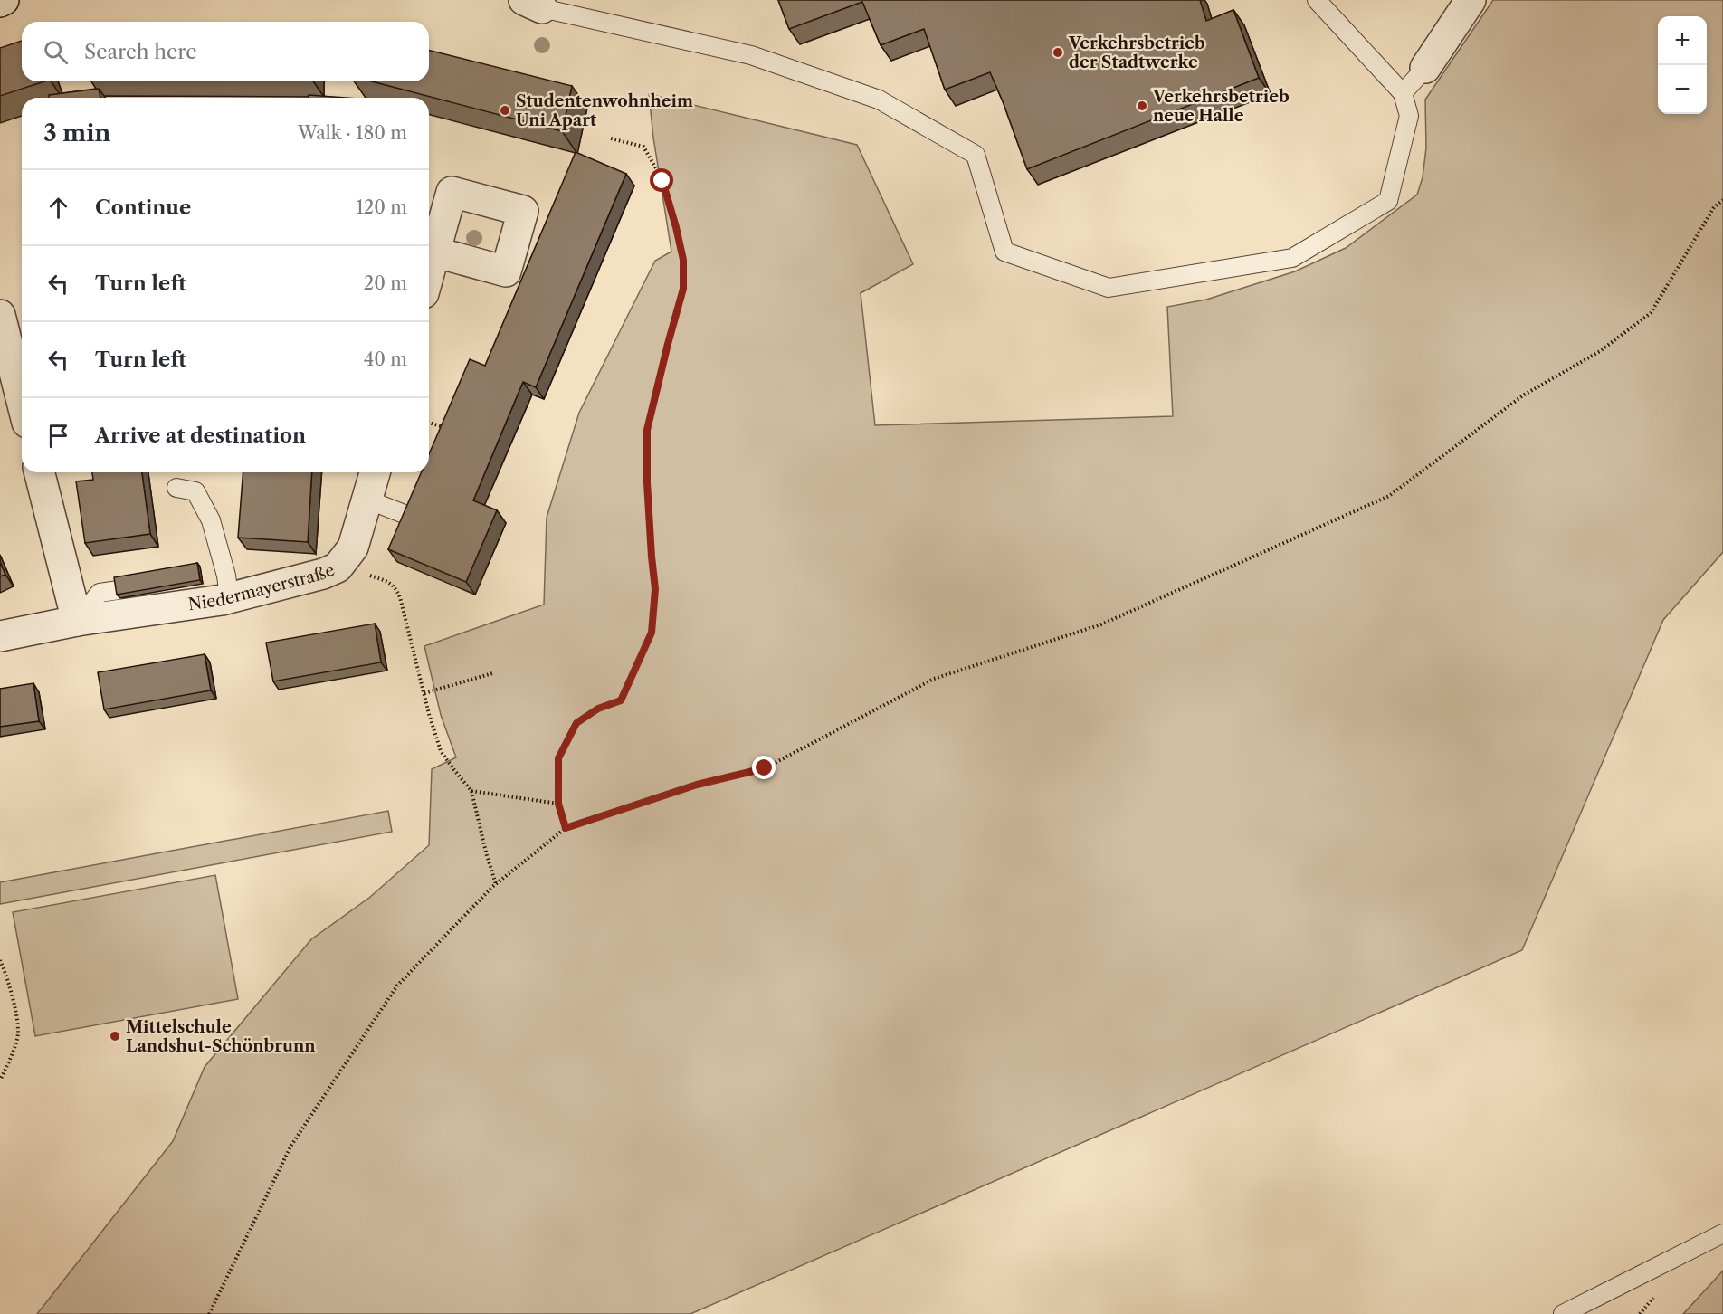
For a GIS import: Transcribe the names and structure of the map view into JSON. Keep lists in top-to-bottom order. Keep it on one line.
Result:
{"streets":{"street":["Niedermayerstraße"]},"places":["Verkehrsbetrieb der Stadtwerke","Verkehrsbetrieb neue Halle","Studentenwohnheim Uni Apart","Mittelschule Landshut-Schönbrunn"],"page":{"map_buttons":["+","−"],"search":"Search here","heading":["3 min","Walk · 180 m"],"list":[["Continue","120 m"],["Turn left","20 m"],["Turn left","40 m"],"Arrive at destination"]}}
